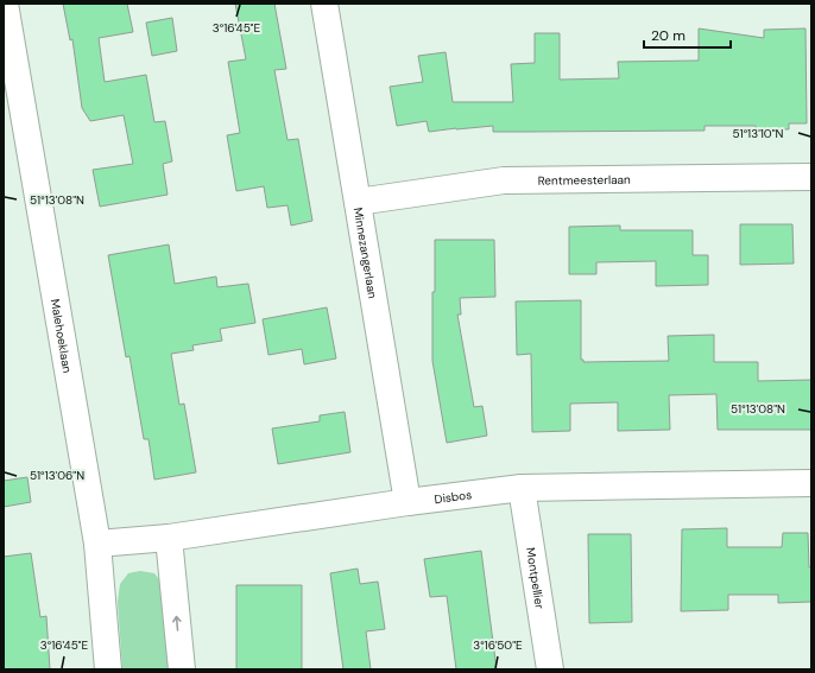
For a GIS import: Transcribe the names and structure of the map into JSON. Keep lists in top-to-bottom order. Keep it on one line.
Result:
{"streets":{"street":["Rentmeesterlaan","Minnezangerlaan","Malehoeklaan","Disbos","Montpellier"]},"crossings":[["Rentmeesterlaan","Minnezangerlaan"],["Minnezangerlaan","Disbos"],["Malehoeklaan","Disbos"],["Disbos","Montpellier"]],"scale_bar":"20 m","coordinates":["3°16'45\"E","51°13'10\"N","51°13'08\"N","51°13'06\"N","3°16'50\"E"]}
